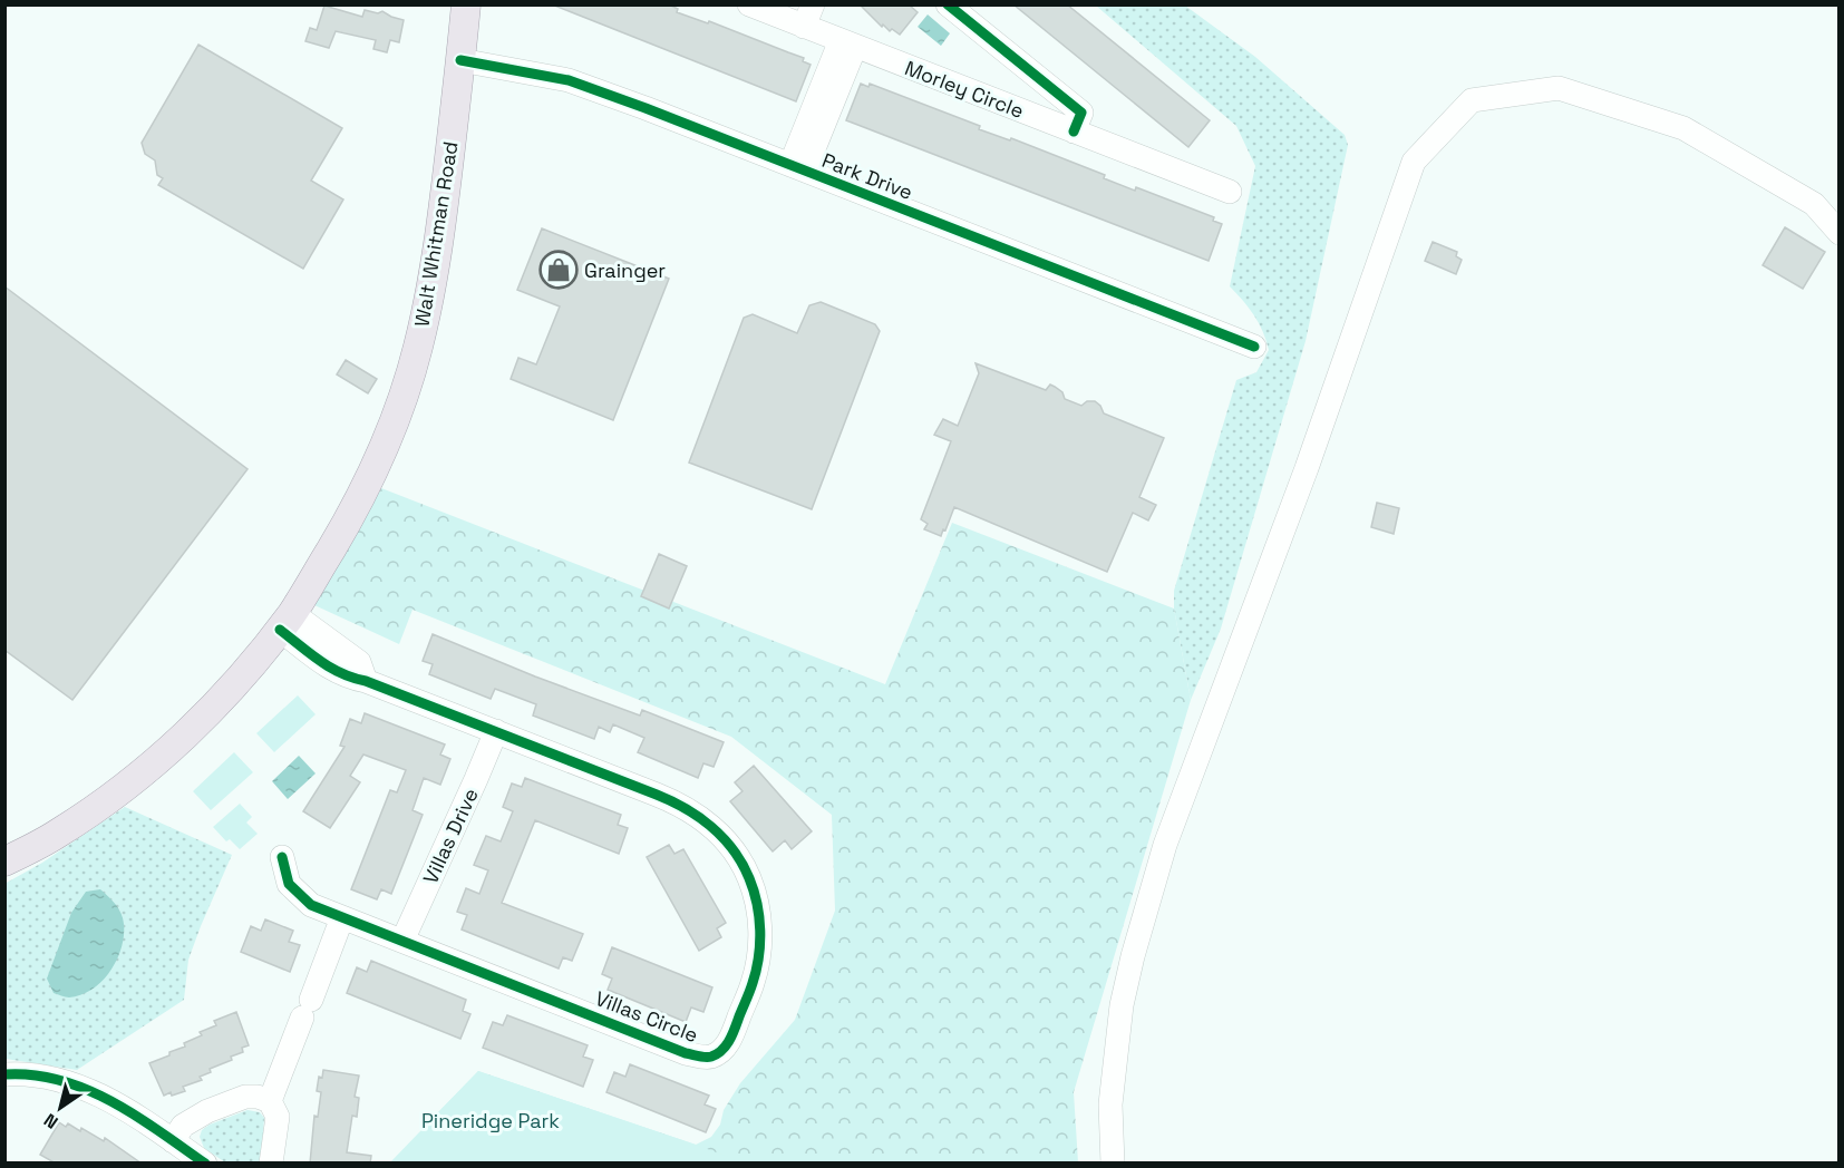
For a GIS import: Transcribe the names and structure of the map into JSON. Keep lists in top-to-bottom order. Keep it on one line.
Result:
{"streets":{"main road":["Walt Whitman Road"],"street":["Morley Circle","Park Drive","Villas Drive","Villas Circle"]},"crossings":[["Park Drive","Walt Whitman Road"],["Walt Whitman Road","Villas Circle"],["Villas Drive","Villas Circle"]],"parks":["Pineridge Park"],"places":{"shop":["Grainger"]},"north":"bottom left"}
